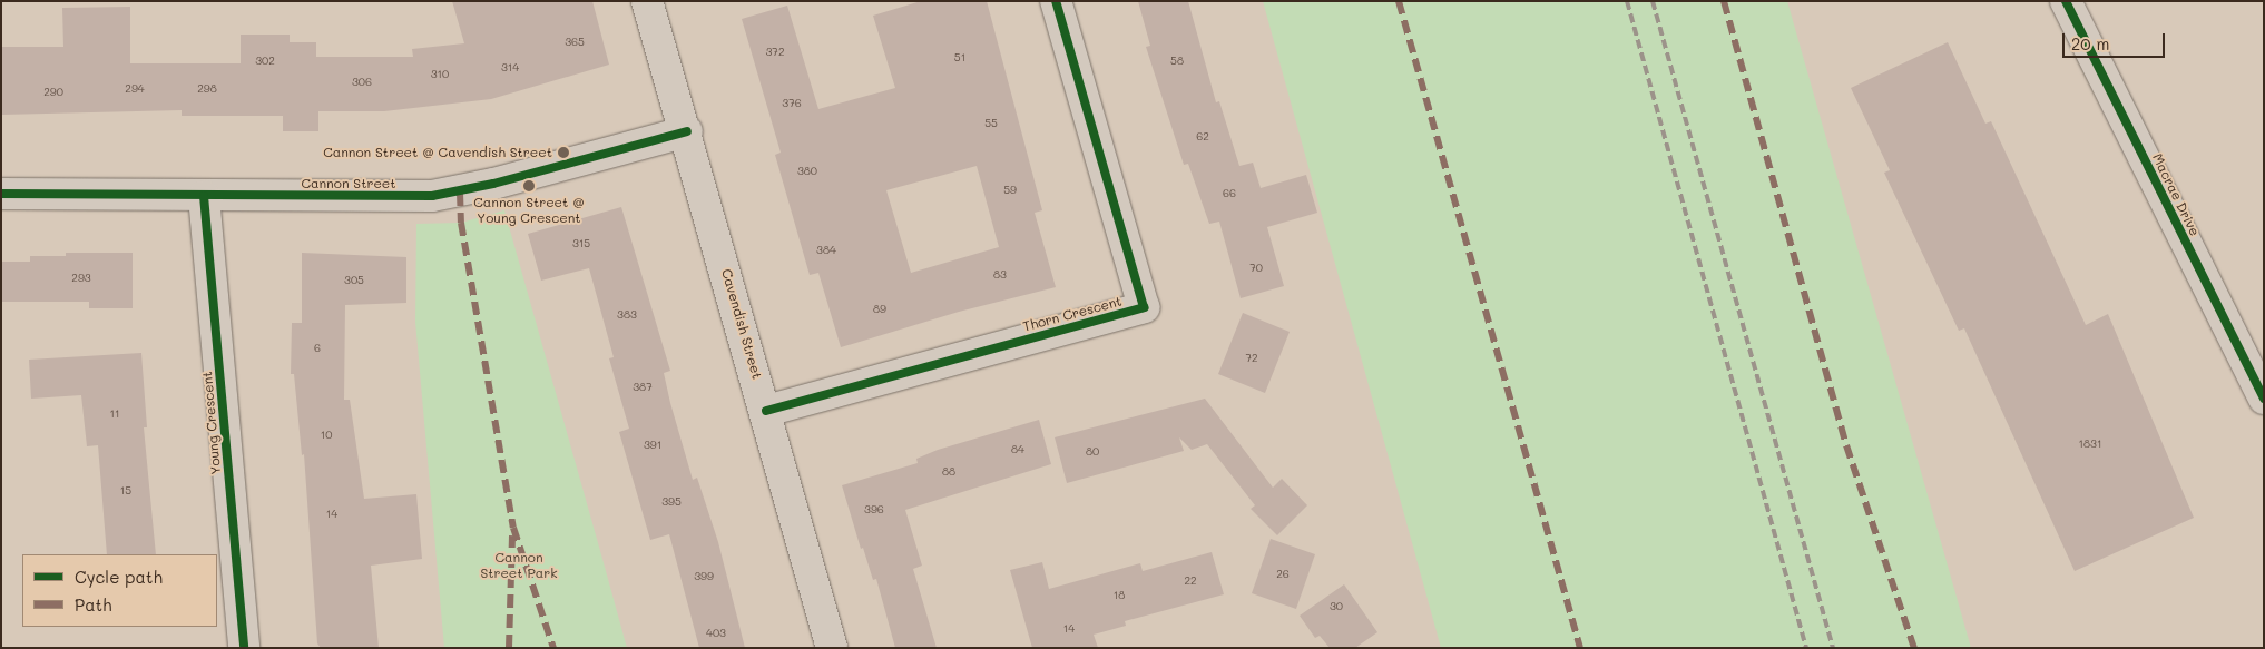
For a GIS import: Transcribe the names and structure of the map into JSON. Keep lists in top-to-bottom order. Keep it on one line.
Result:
{"streets":{"street":["Cannon Street","Macrae Drive","Thorn Crescent","Cavendish Street","Young Crescent"]},"crossings":[["Cannon Street","Cavendish Street"],["Cannon Street","Young Crescent"],["Thorn Crescent","Cavendish Street"]],"parks":["Cannon Street Park"],"places":["Cannon Street @ Cavendish Street","Cannon Street @ Young Crescent"],"house_numbers":["365","372","51","302","58","314","310","306","294","298","290","376","55","62","380","59","66","315","384","70","83","293","305","89","383","6","72","387","11","10","1831","391","84","80","88","15","395","396","14","26","399","22","18","30","14","403"],"legend":["Cycle path","Path"],"scale_bar":"20 m"}
